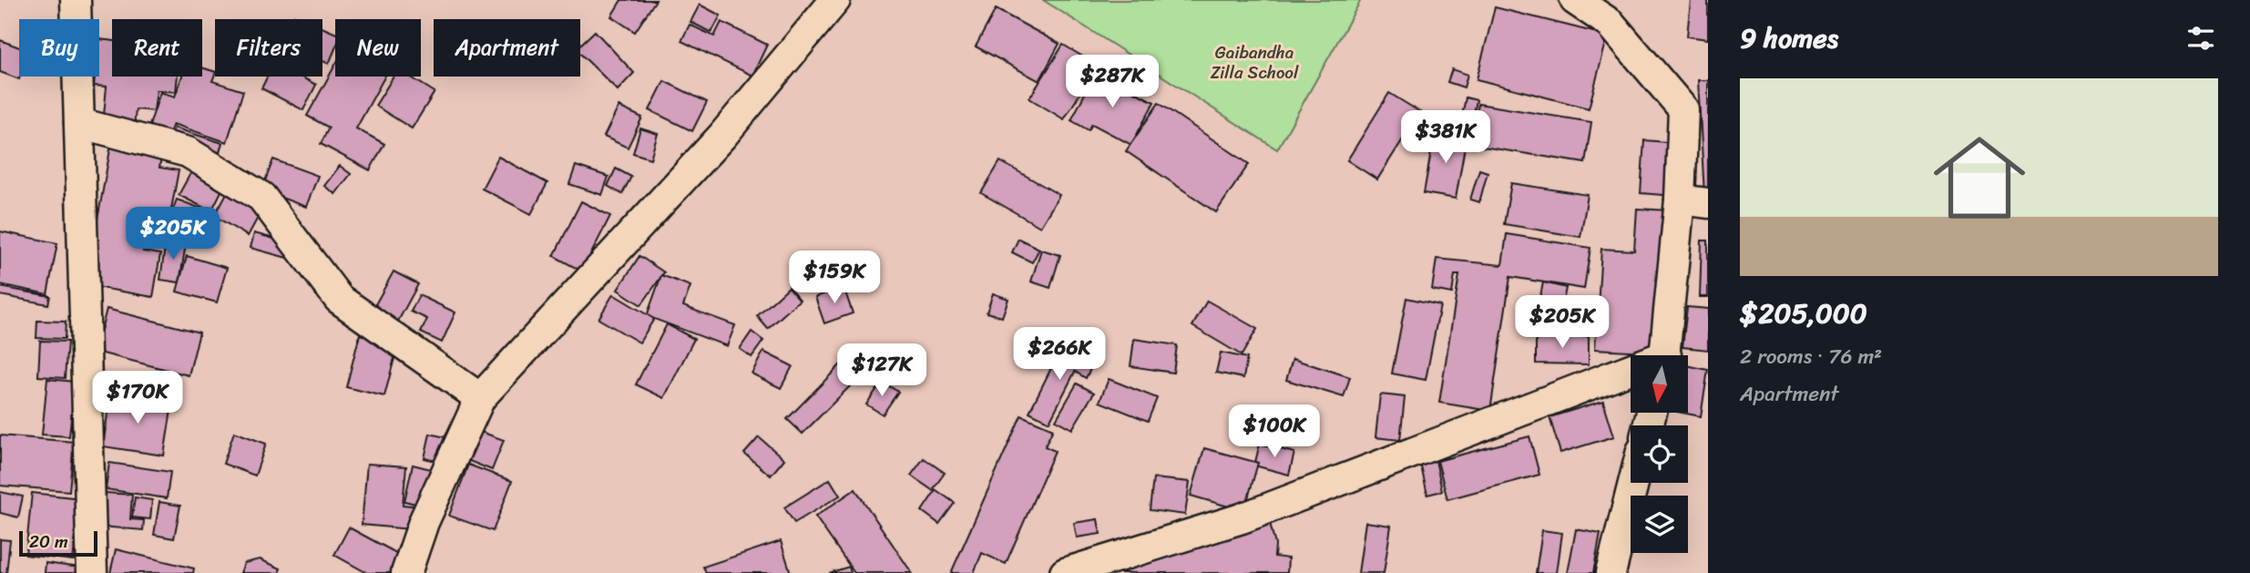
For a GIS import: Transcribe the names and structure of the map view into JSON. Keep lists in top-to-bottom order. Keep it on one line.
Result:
{"parks":["Gaibandha Zilla School"],"scale_bar":"20 m","north":"bottom","page":{"heading":"9 homes","chip":["Buy","Rent","Filters","New","Apartment"],"price":["$287K","$381K","$205K","$159K","$205K","$266K","$127K","$170K","$100K"],"list":[{"name":"$205,000","note":"2 rooms · 76 m² · Apartment"}],"scale":"20 m"}}
